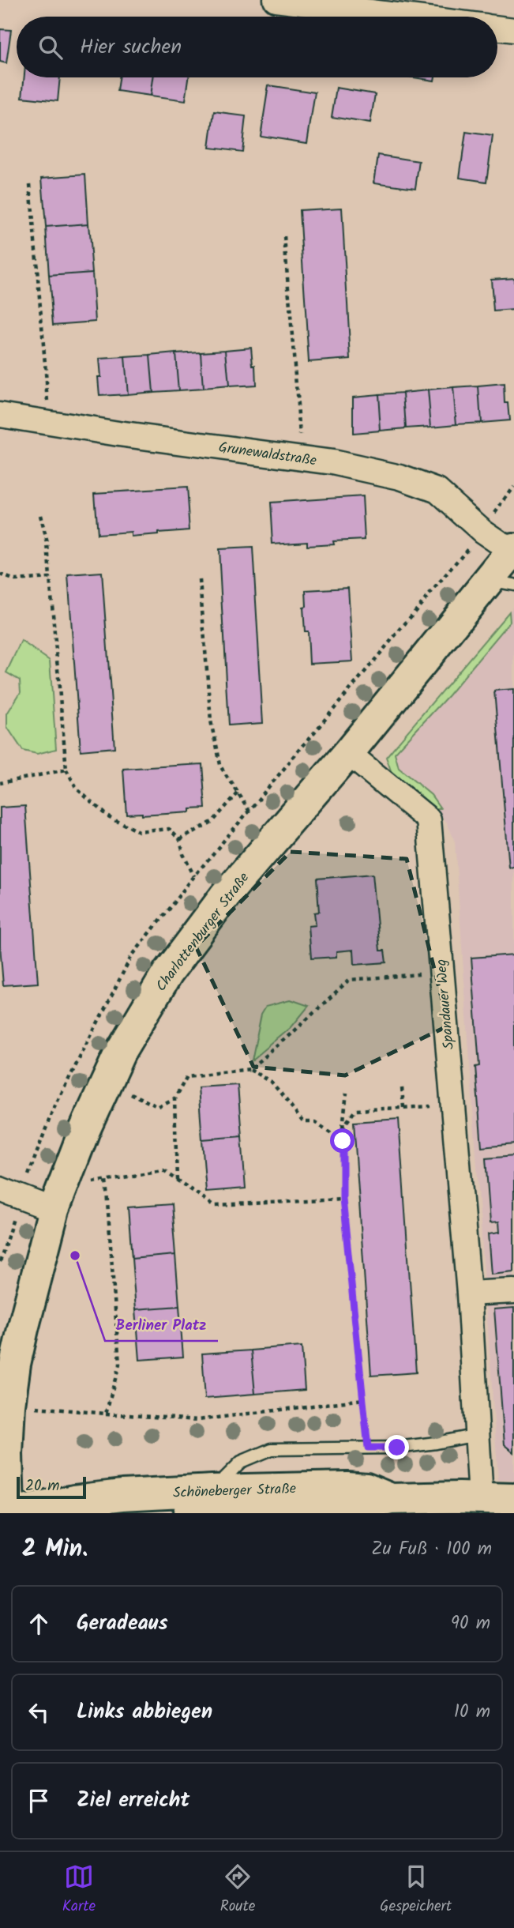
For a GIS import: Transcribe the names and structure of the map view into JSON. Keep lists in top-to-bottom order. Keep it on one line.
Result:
{"streets":{"street":["Grunewaldstraße","Charlottenburger Straße","Spandauer Weg","Schöneberger Straße"]},"crossings":[["Grunewaldstraße","Charlottenburger Straße"],["Charlottenburger Straße","Spandauer Weg"],["Charlottenburger Straße","Schöneberger Straße"],["Spandauer Weg","Schöneberger Straße"]],"places":["Berliner Platz"],"scale_bar":"20 m","page":{"search":"Hier suchen","scale":"20 m","heading":["2 Min.","Zu Fuß · 100 m"],"list":[["Geradeaus","90 m"],["Links abbiegen","10 m"],"Ziel erreicht"],"nav":["Karte","Route","Gespeichert"]}}
